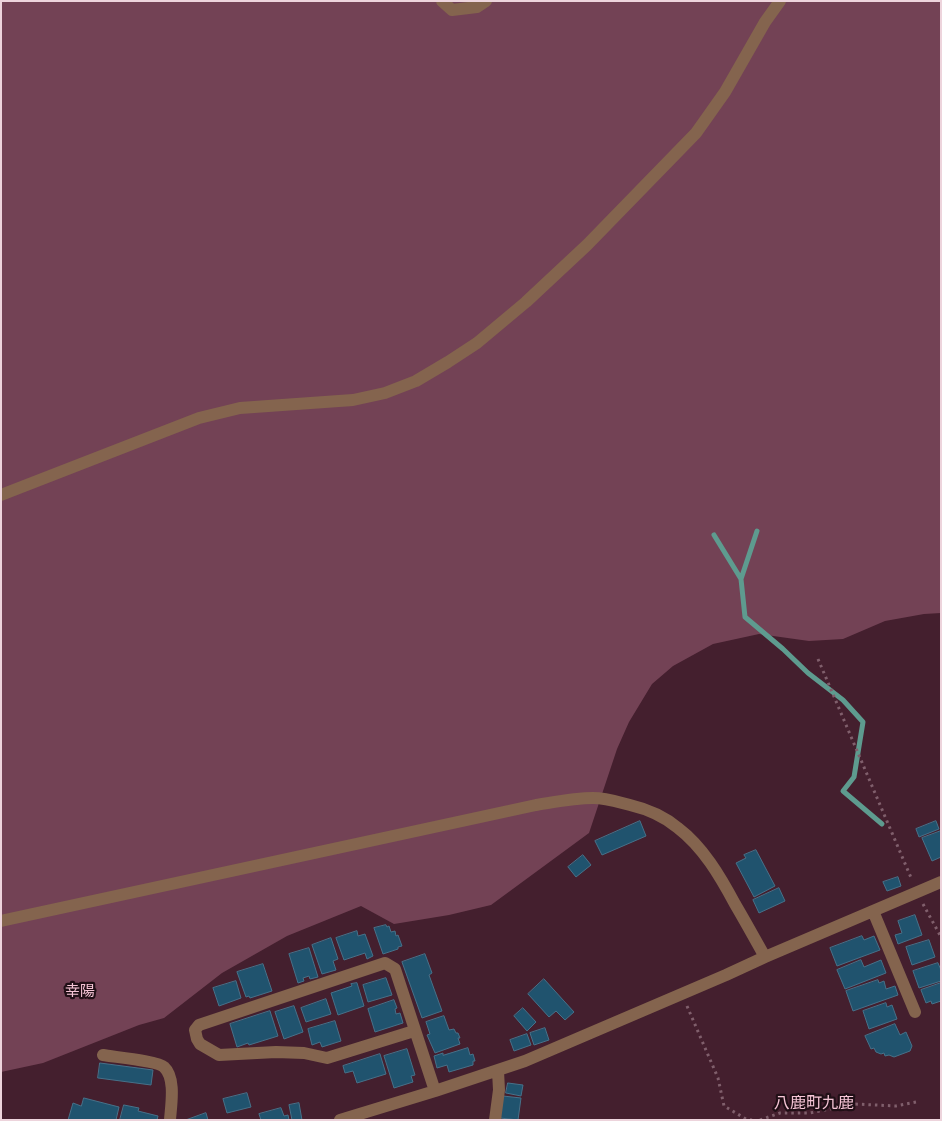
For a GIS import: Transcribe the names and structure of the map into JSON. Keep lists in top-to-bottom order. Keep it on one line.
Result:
{"districts":["幸陽","八鹿町九鹿"]}
